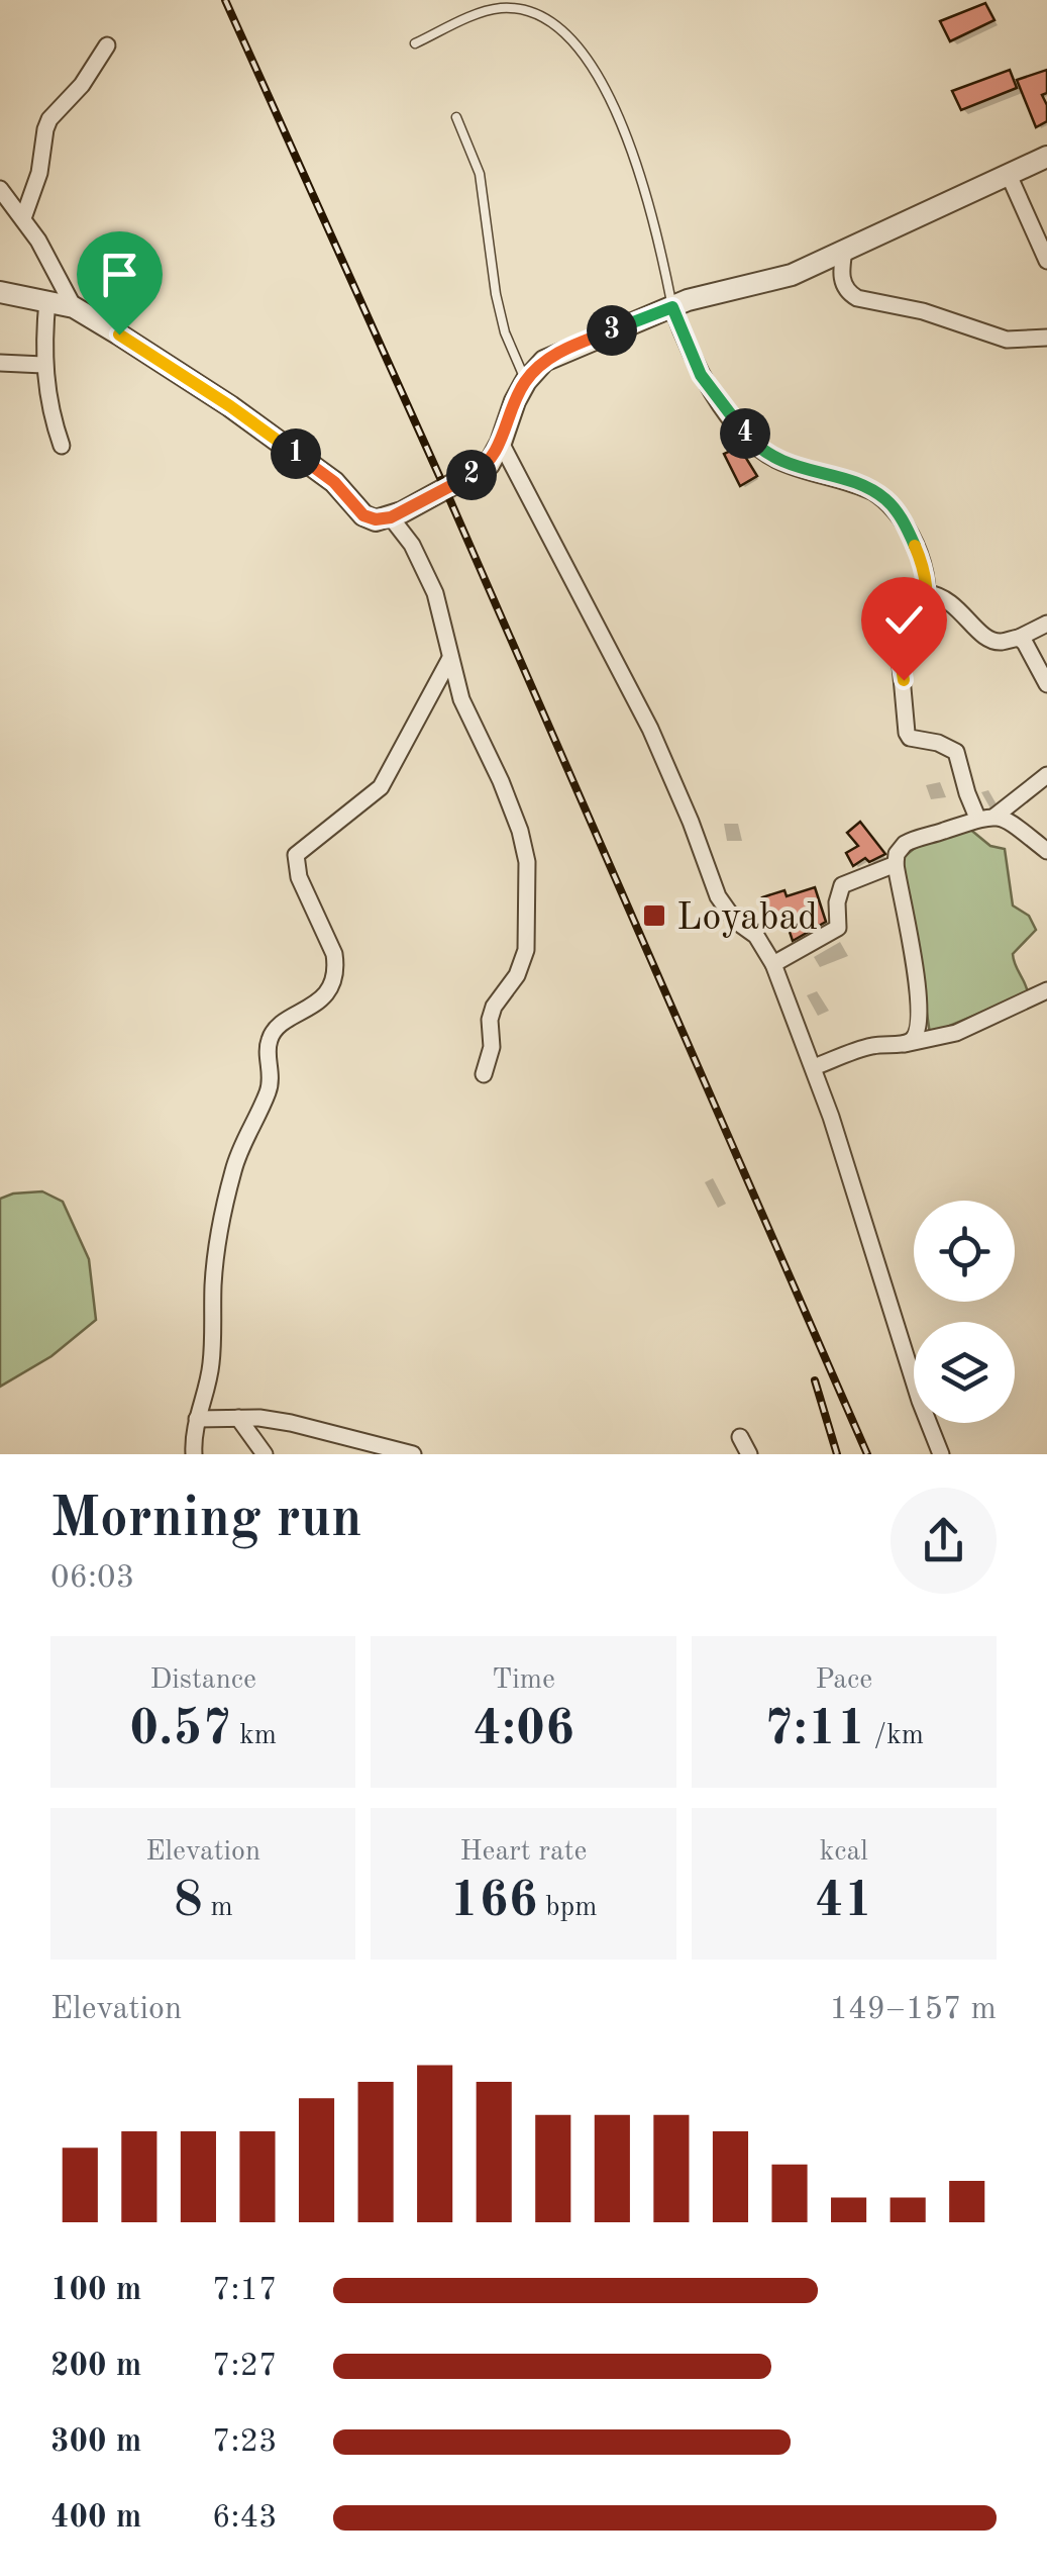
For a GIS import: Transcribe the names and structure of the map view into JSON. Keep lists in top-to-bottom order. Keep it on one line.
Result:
{"places":{"transit":["Loyabad"]},"page":{"pins":["3","4","1","2"],"heading":["Morning run","06:03"],"stats":[["Distance","0.57 km"],["Time","4:06"],["Pace","7:11 /km"],["Elevation","8 m"],["Heart rate","166 bpm"],["kcal","41"]],"chart":["Elevation","149–157 m"],"list":[{"name":"100 m","note":"7:17"},{"name":"200 m","note":"7:27"},{"name":"300 m","note":"7:23"},{"name":"400 m","note":"6:43"}]}}
